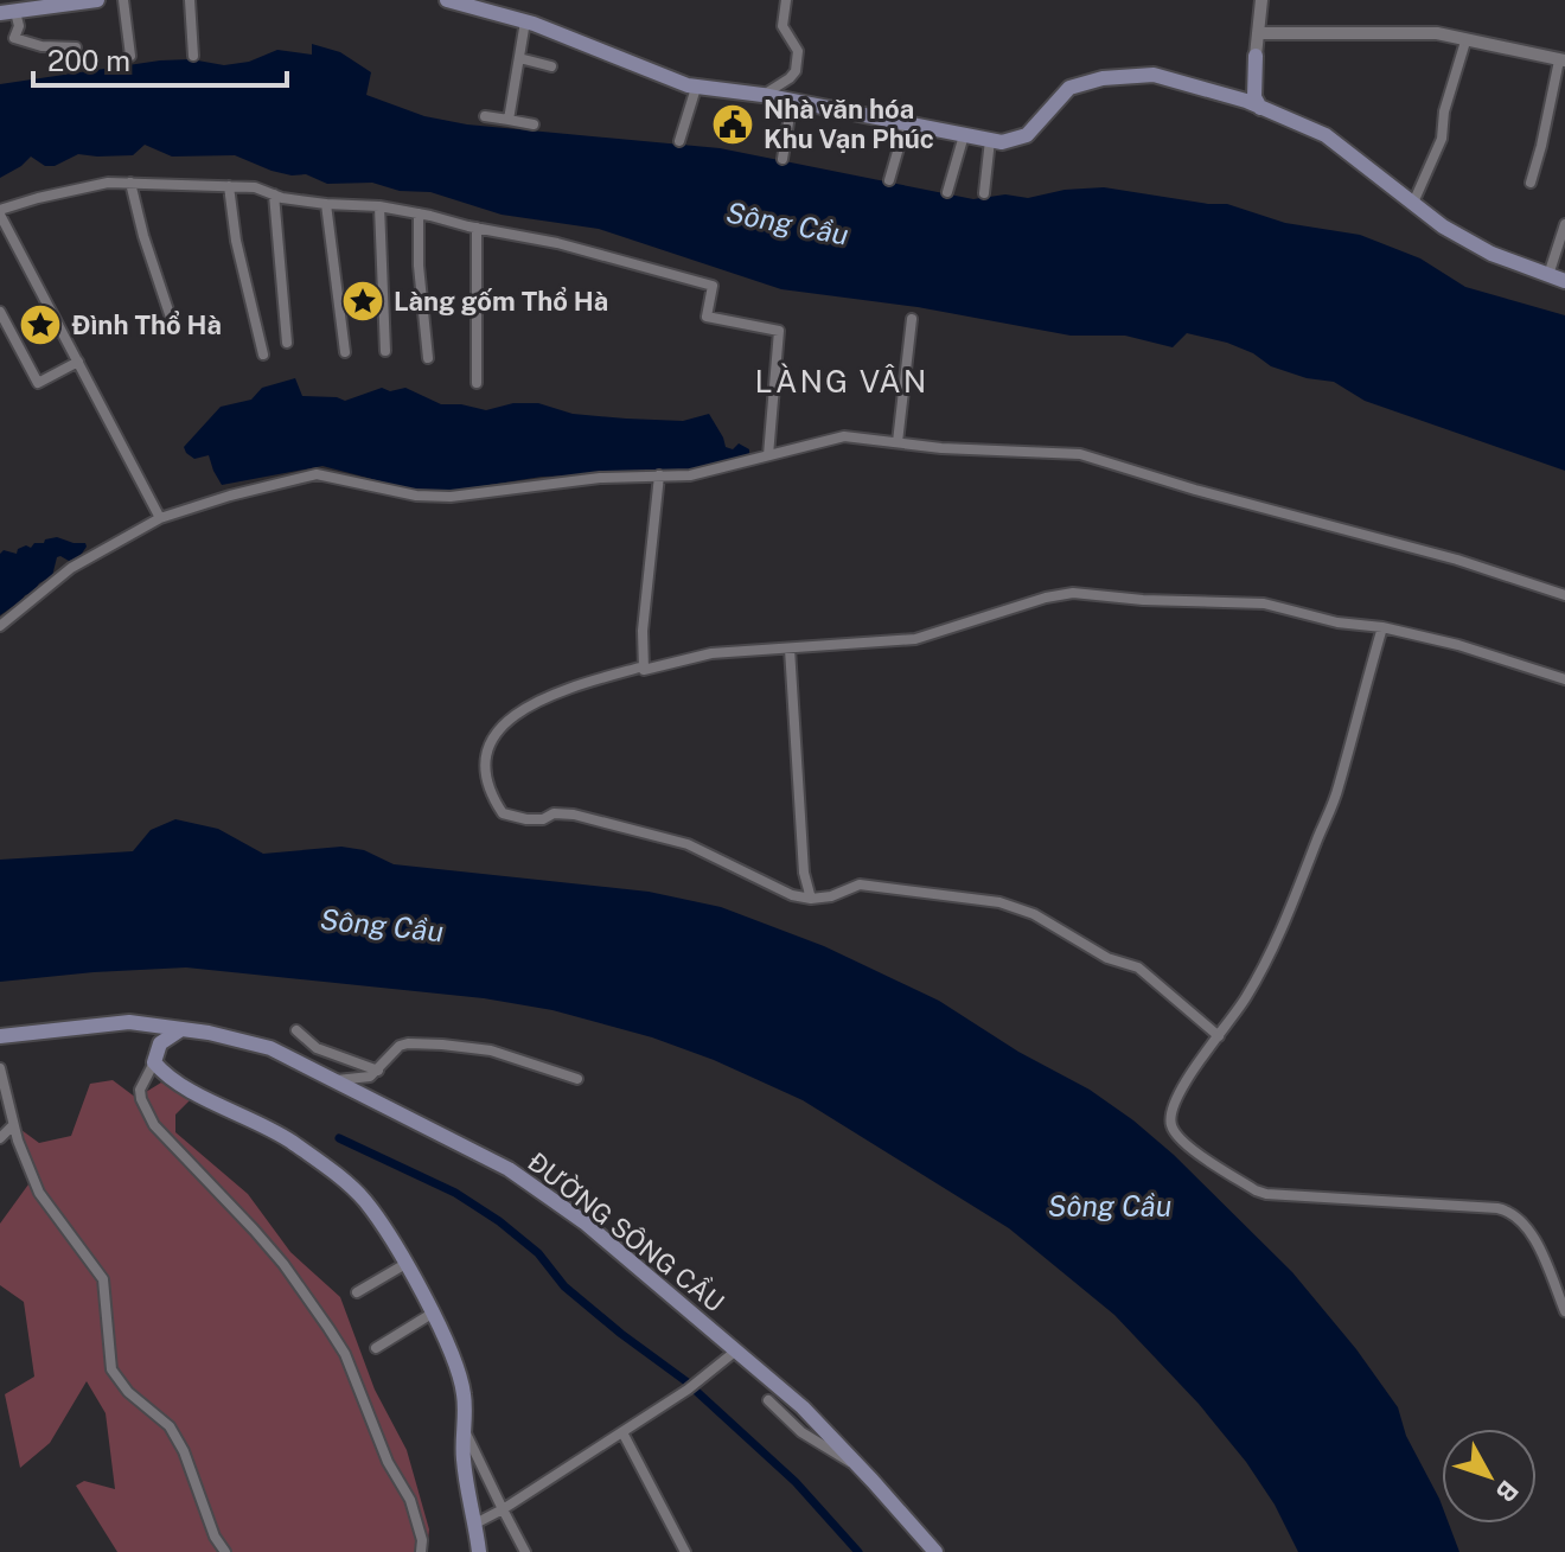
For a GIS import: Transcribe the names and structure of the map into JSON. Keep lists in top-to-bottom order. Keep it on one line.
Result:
{"streets":{"main road":["ĐƯỜNG SÔNG CẦU"]},"districts":["LÀNG VÂN"],"water":["Sông Cầu"],"places":{"public building":["Nhà văn hóa Khu Vạn Phúc"],"place":["Làng gốm Thổ Hà","Đình Thổ Hà"]},"scale_bar":"200 m","north":"bottom right"}
